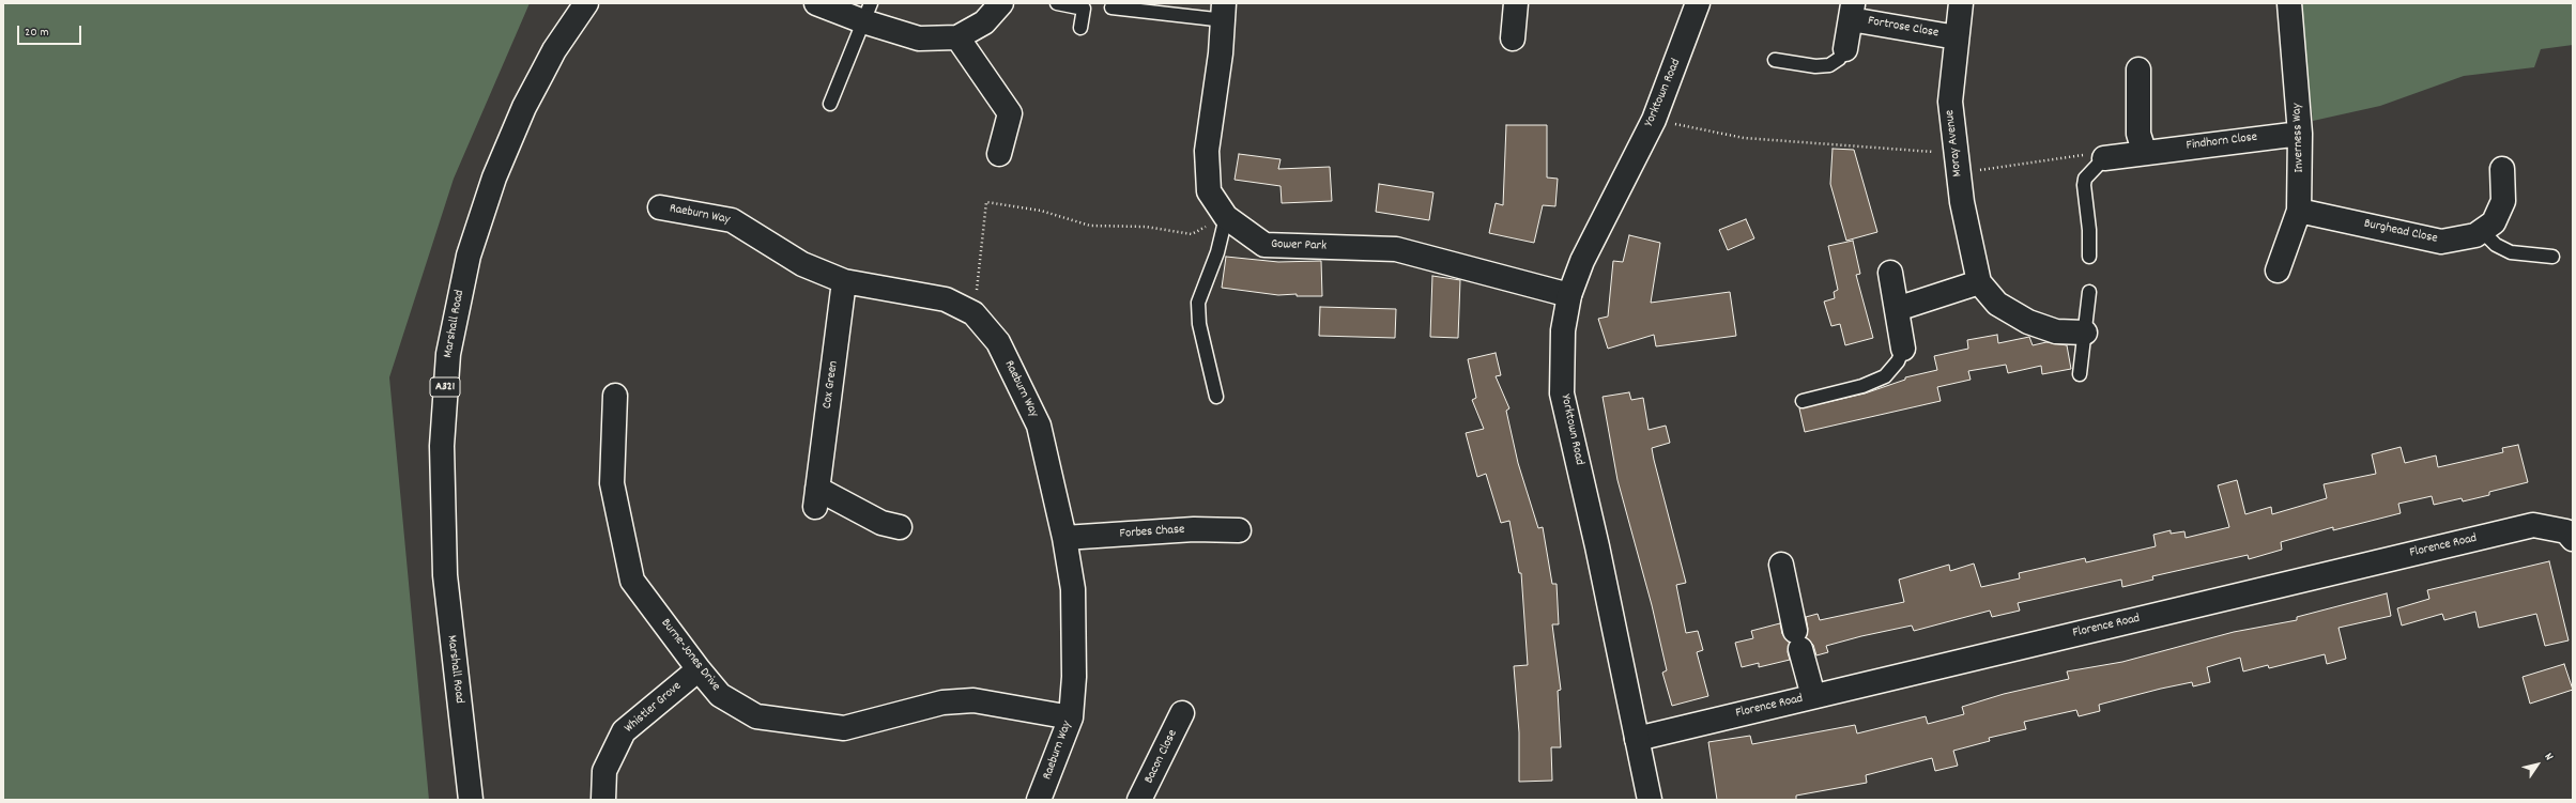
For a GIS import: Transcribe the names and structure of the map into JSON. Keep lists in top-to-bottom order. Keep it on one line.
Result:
{"streets":{"street":["Fortrose Close","Yorktown Road","Inverness Way","Findhorn Close","Moray Avenue","Raeburn Way","Burghead Close","Gower Park","Marshall Road","Cox Green","A321","Forbes Chase","Florence Road","Burne-Jones Drive","Whistler Grove","Bacon Close"]},"crossings":[["Fortrose Close","Moray Avenue"],["Yorktown Road","Gower Park"],["Yorktown Road","Florence Road"],["Inverness Way","Findhorn Close"],["Inverness Way","Burghead Close"],["Raeburn Way","Cox Green"],["Raeburn Way","Forbes Chase"],["Raeburn Way","Burne-Jones Drive"],["Burne-Jones Drive","Whistler Grove"]],"scale_bar":"20 m","north":"top right"}
